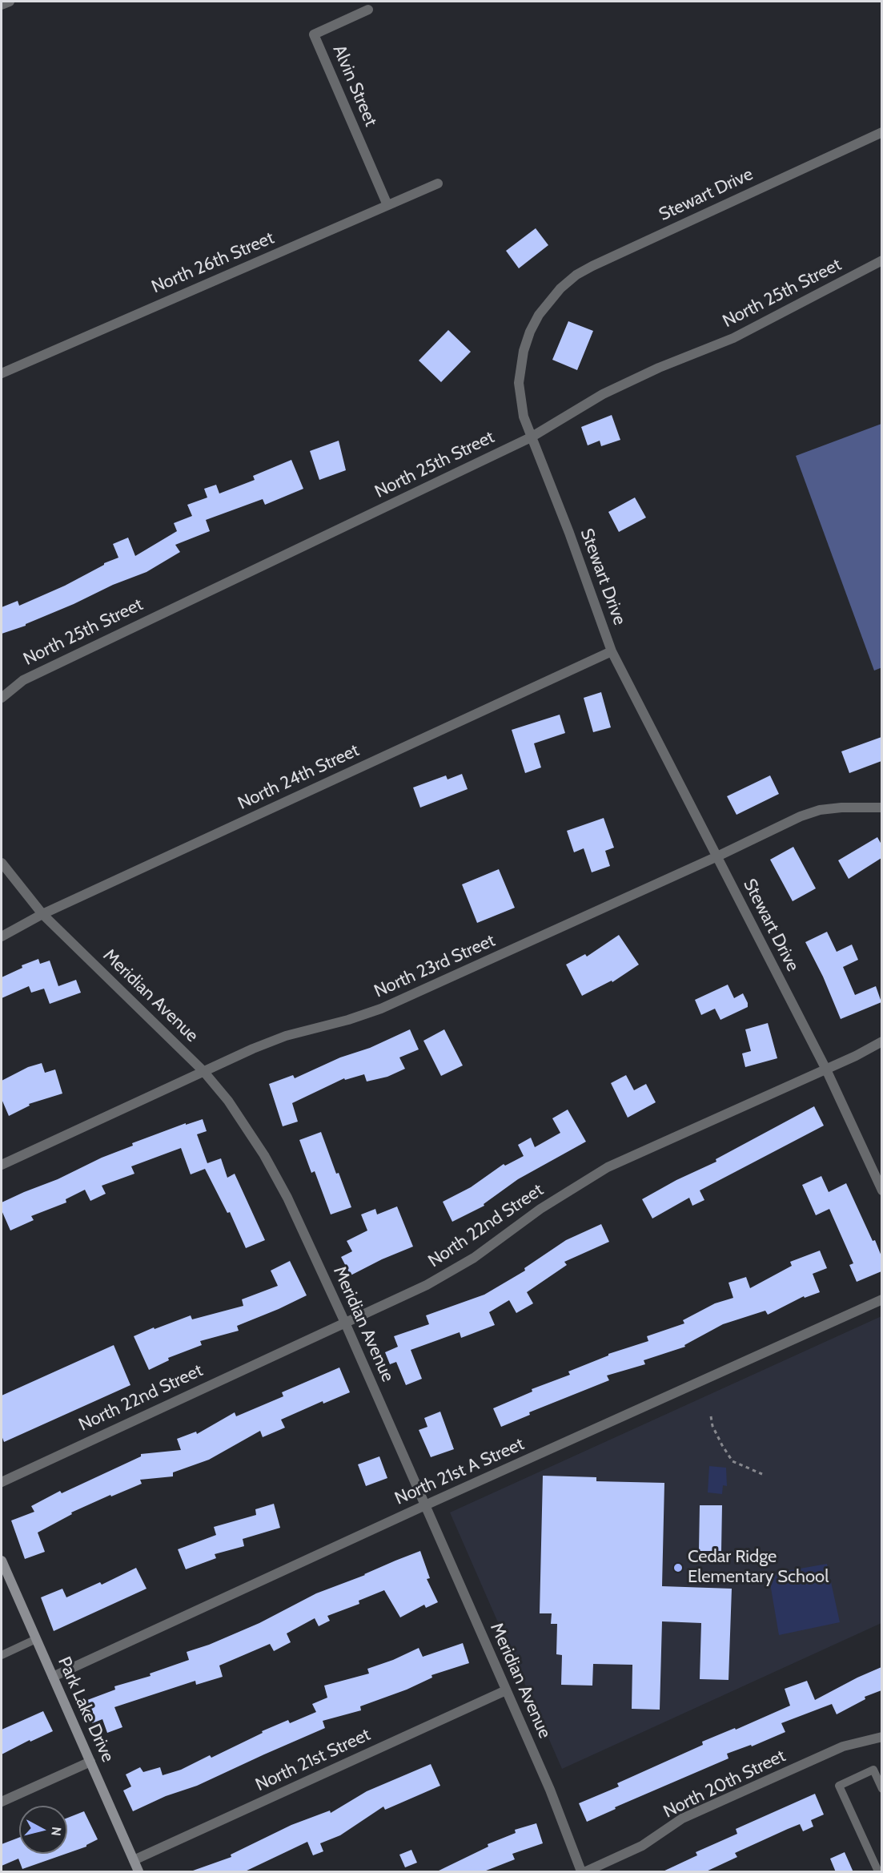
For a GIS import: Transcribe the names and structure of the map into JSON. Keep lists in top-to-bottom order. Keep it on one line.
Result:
{"streets":{"street":["Alvin Street","Stewart Drive","North 26th Street","North 25th Street","North 24th Street","North 23rd Street","Meridian Avenue","North 22nd Street","North 21st A Street","Park Lake Drive","North 21st Street","North 20th Street"]},"crossings":[["Alvin Street","North 26th Street"],["Stewart Drive","North 25th Street"],["Stewart Drive","North 24th Street"],["Stewart Drive","North 23rd Street"],["Stewart Drive","North 22nd Street"],["North 24th Street","Meridian Avenue"],["North 23rd Street","Meridian Avenue"],["Meridian Avenue","North 22nd Street"],["Meridian Avenue","North 21st A Street"],["Meridian Avenue","North 21st Street"],["North 21st A Street","Park Lake Drive"],["Park Lake Drive","North 21st Street"]],"places":["Cedar Ridge Elementary School"],"north":"right"}
